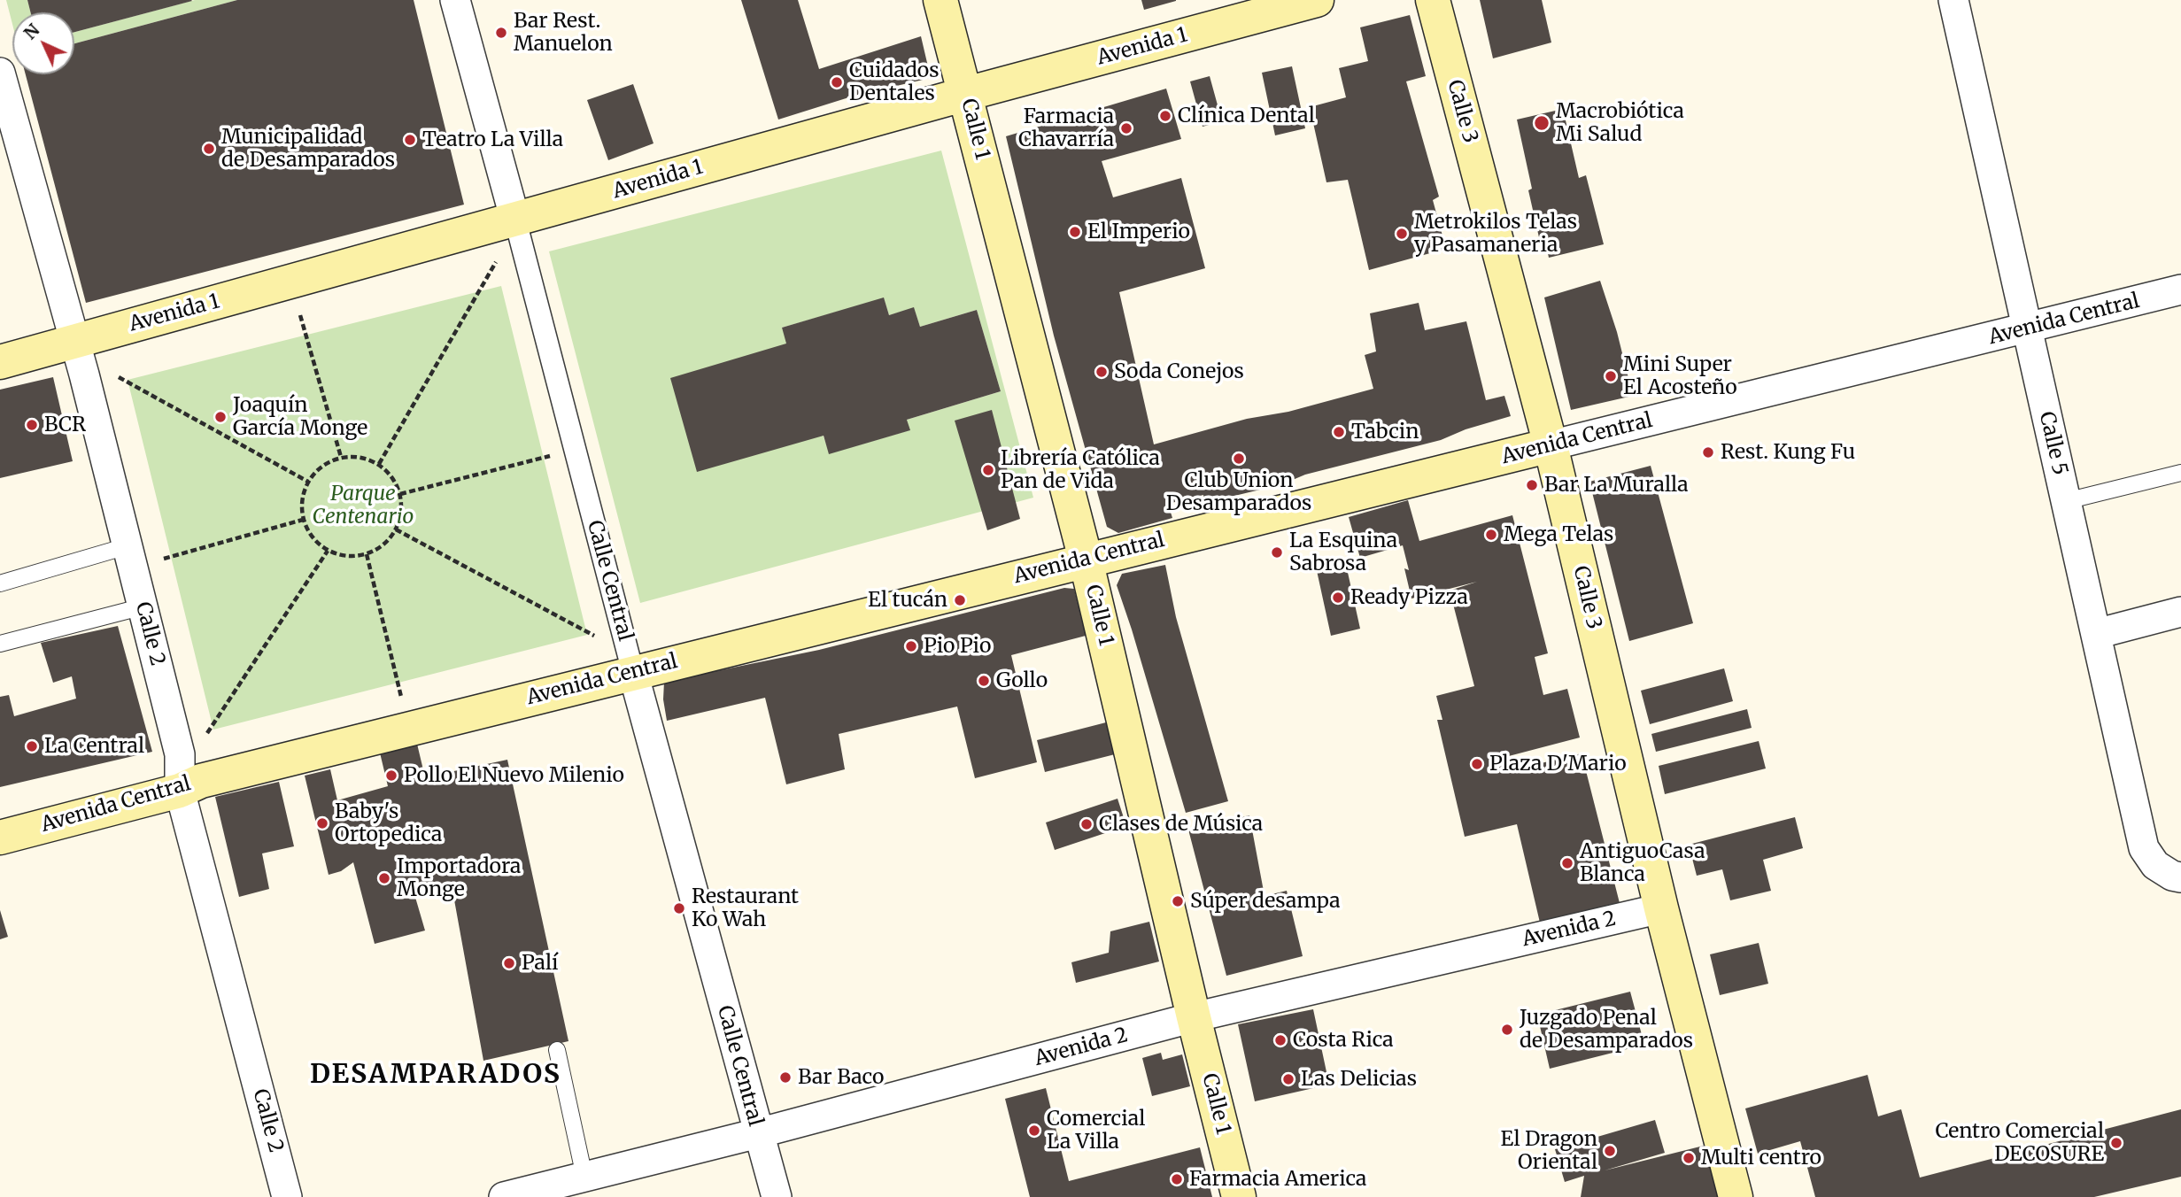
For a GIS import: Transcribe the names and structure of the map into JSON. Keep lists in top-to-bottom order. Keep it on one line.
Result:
{"streets":{"main road":["Avenida 1","Calle 3","Calle 1","Avenida Central"],"street":["Calle 5","Calle Central","Calle 2","Avenida 2"]},"crossings":[["Avenida 1","Calle 1"],["Avenida 1","Calle Central"],["Avenida 1","Calle 2"],["Calle 3","Avenida Central"],["Calle 3","Avenida 2"],["Calle 1","Avenida Central"],["Calle 1","Avenida 2"],["Avenida Central","Calle 5"],["Avenida Central","Calle Central"],["Avenida Central","Calle 2"],["Calle Central","Avenida 2"]],"districts":["DESAMPARADOS"],"parks":["Parque Centenario"],"places":["Bar Rest. Manuelon","Cuidados Dentales","Clínica Dental","Macrobiótica Mi Salud","Farmacia Chavarría","Teatro La Villa","Municipalidad de Desamparados","El Imperio","Metrokilos Telas y Pasamaneria","Soda Conejos","Mini Super El Acosteño","Joaquín García Monge","BCR","Tabcin","Rest. Kung Fu","Club Union Desamparados","Librería Católica Pan de Vida","Bar La Muralla","Mega Telas","La Esquina Sabrosa","Ready Pizza","El tucán","Pio Pio","Gollo","La Central","Plaza D'Mario","Pollo El Nuevo Milenio","Baby's Ortopedica","Clases de Música","AntiguoCasa Blanca","Importadora Monge","Súper desampa","Restaurant Ko Wah","Palí","Juzgado Penal de Desamparados","Costa Rica","Bar Baco","Las Delicias","Comercial La Villa","Centro Comercial DECOSURE","El Dragon Oriental","Multi centro","Farmacia America"],"north":"top left"}
